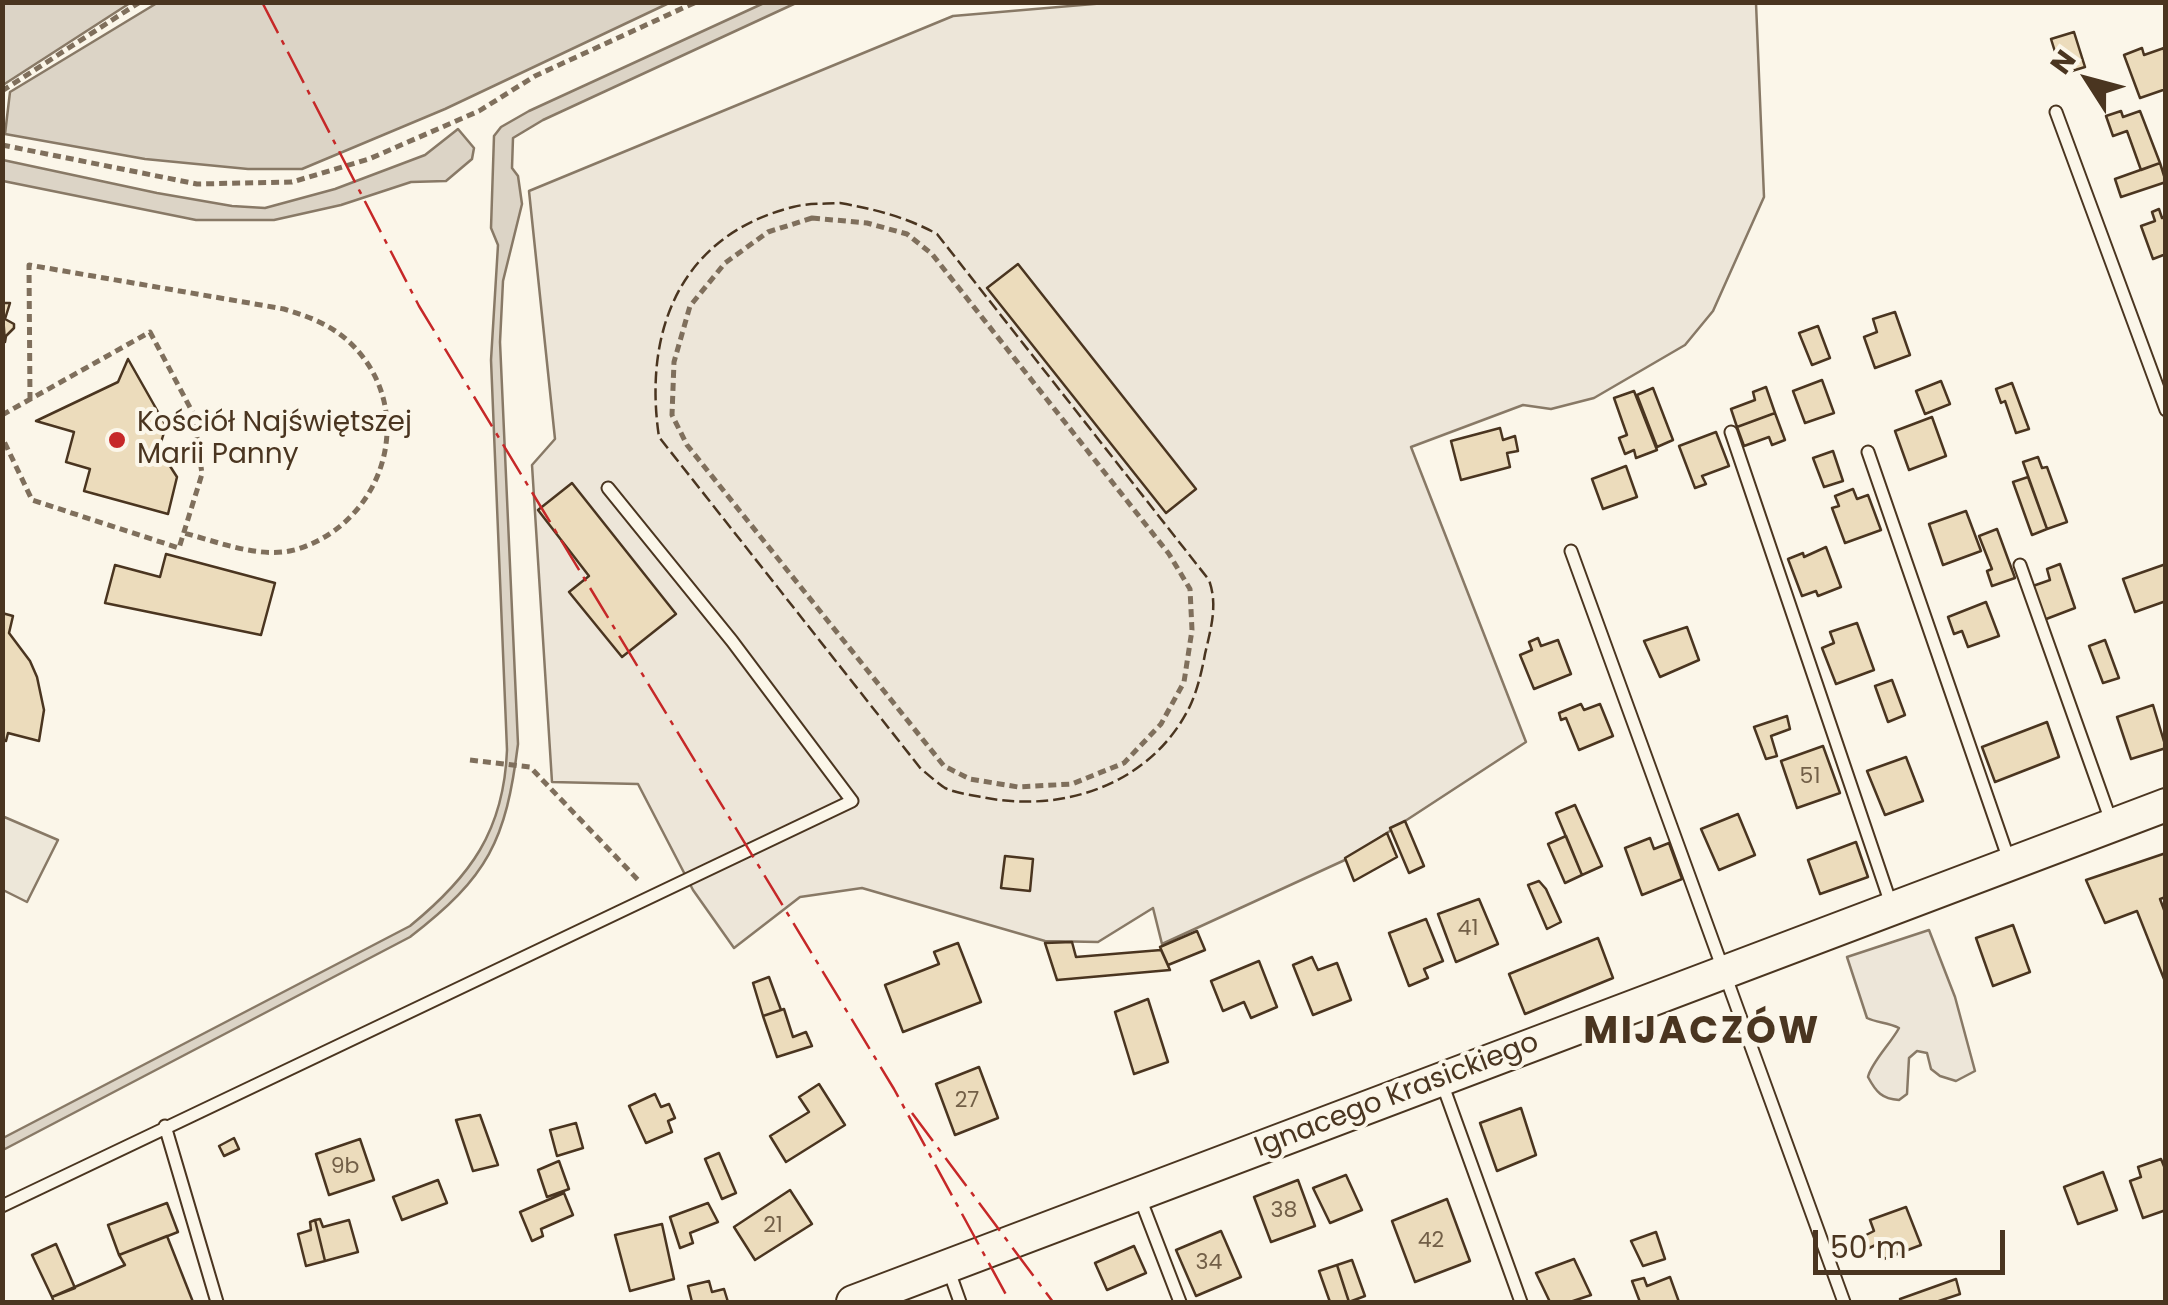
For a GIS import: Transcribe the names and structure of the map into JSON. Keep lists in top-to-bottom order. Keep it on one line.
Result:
{"streets":{"street":["Ignacego Krasickiego"]},"districts":["MIJACZÓW"],"places":["Kościół Najświętszej Marii Panny"],"house_numbers":["51","41","27","9b","38","21","42","34"],"scale_bar":"50 m","north":"top left"}
